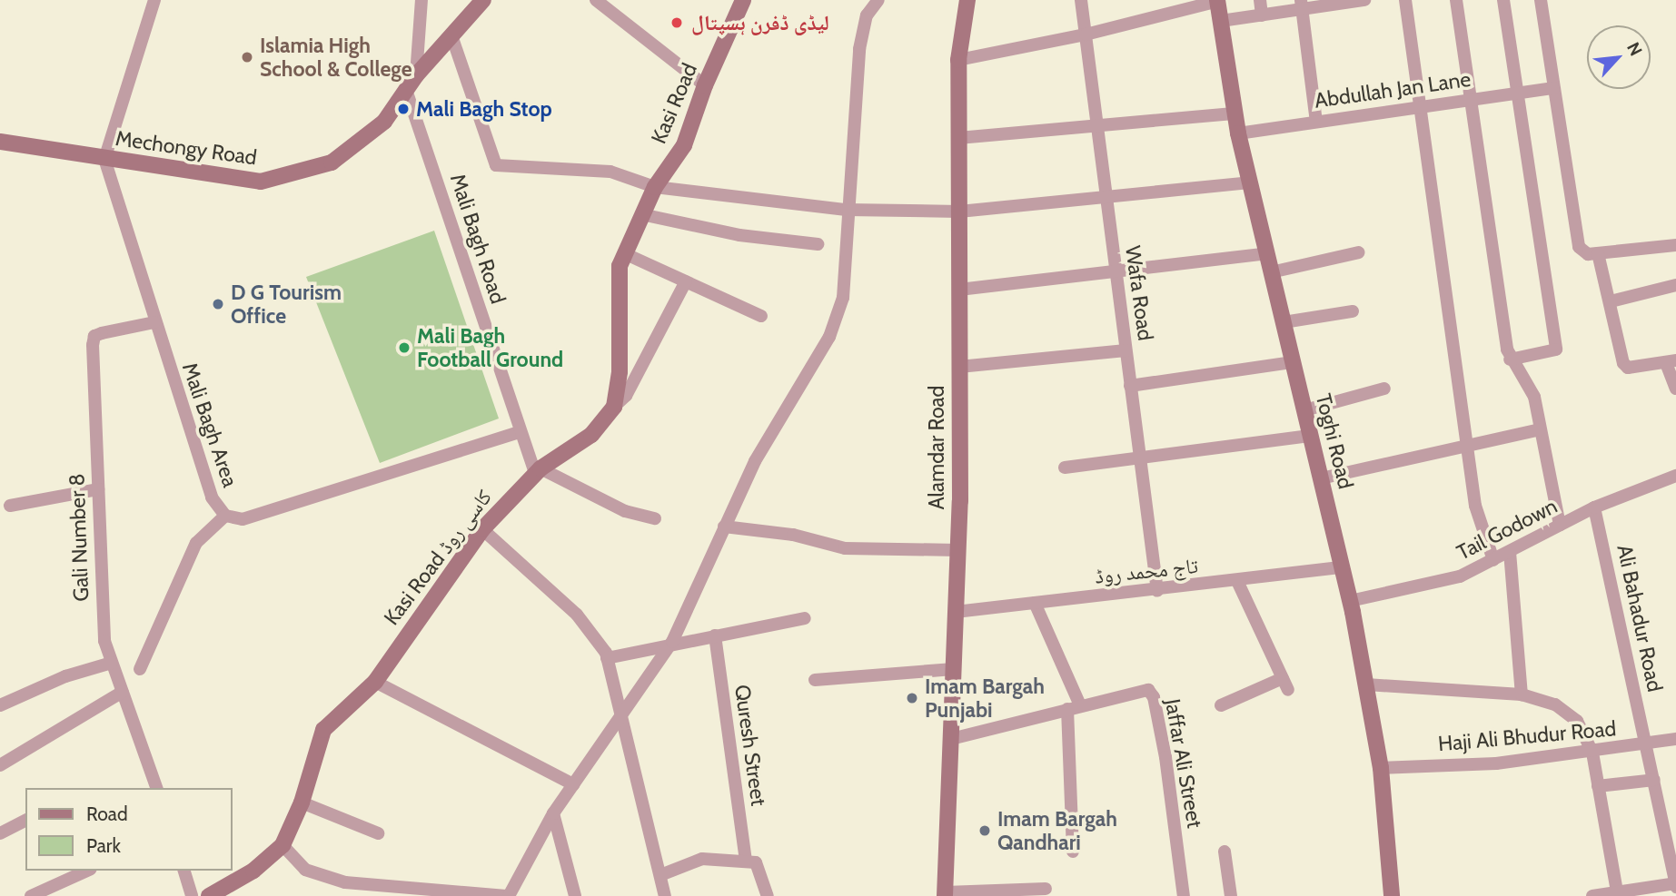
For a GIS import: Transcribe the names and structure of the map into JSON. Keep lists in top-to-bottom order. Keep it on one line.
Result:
{"streets":{"street":["Abdullah Jan Lane","Kasi Road","Mechongy Road","Mali Bagh Road","Wafa Road","Mali Bagh Area","Toghi Road","Alamdar Road","Tail Godown","Gali Number 8","Kasi Road کاسی روڈ","تاج محمد روڈ","Ali Bahadur Road","Haji Ali Bhudur Road","Quresh Street","Jaffar Ali Street"]},"crossings":[["Abdullah Jan Lane","Toghi Road"],["Mechongy Road","Mali Bagh Road"],["Mechongy Road","Mali Bagh Area"],["Mali Bagh Road","Mali Bagh Area"],["Mali Bagh Road","Kasi Road کاسی روڈ"],["Wafa Road","تاج محمد روڈ"],["Mali Bagh Area","Gali Number 8"],["Toghi Road","Tail Godown"],["Toghi Road","تاج محمد روڈ"],["Toghi Road","Haji Ali Bhudur Road"],["Alamdar Road","تاج محمد روڈ"],["Alamdar Road","Jaffar Ali Street"],["Tail Godown","Ali Bahadur Road"],["Ali Bahadur Road","Haji Ali Bhudur Road"]],"places":["لیڈی ڈفرن ہسپتال","Islamia High School & College","Mali Bagh Stop","D G Tourism Office","Mali Bagh Football Ground","Imam Bargah Punjabi","Imam Bargah Qandhari"],"legend":["Road","Park"],"north":"top right"}
